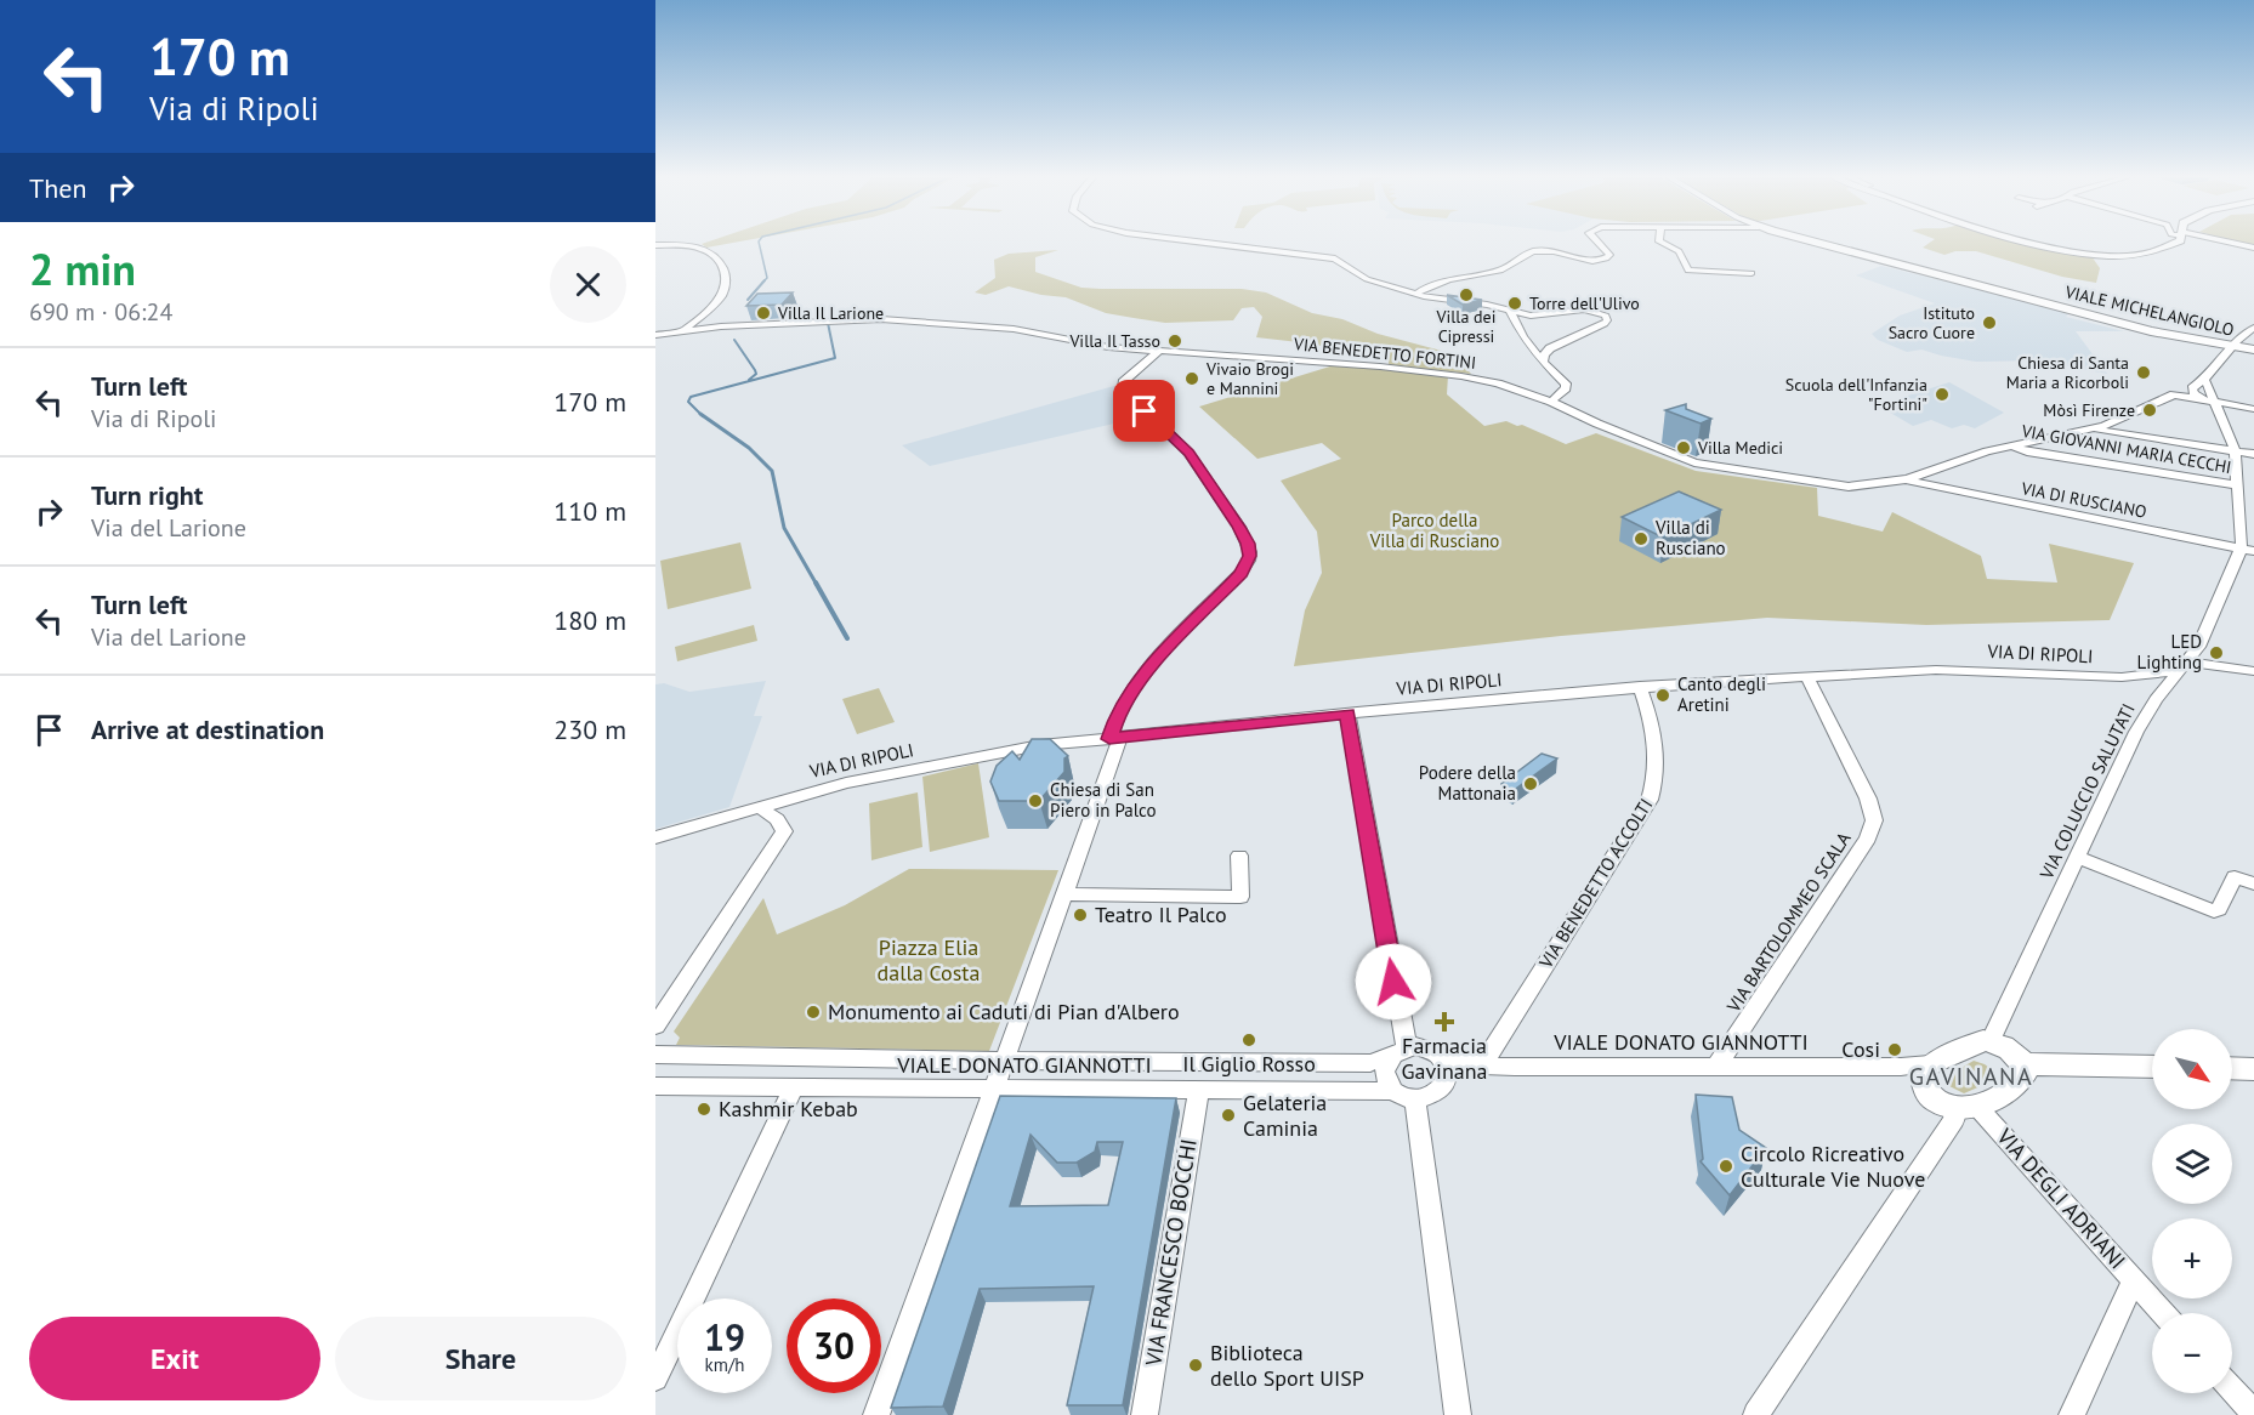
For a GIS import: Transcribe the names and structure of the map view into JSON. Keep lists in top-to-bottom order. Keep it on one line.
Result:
{"streets":{"main road":["VIALE MICHELANGIOLO"],"street":["VIA BENEDETTO FORTINI","VIA GIOVANNI MARIA CECCHI","VIA DI RUSCIANO","VIA DI RIPOLI","VIA COLUCCIO SALUTATI","VIA BENEDETTO ACCOLTI","VIA BARTOLOMMEO SCALA","VIALE DONATO GIANNOTTI","VIA DEGLI ADRIANI","VIA FRANCESCO BOCCHI"]},"crossings":[["VIA BENEDETTO FORTINI","VIA GIOVANNI MARIA CECCHI"],["VIA BENEDETTO FORTINI","VIA DI RUSCIANO"],["VIA BENEDETTO FORTINI","VIA COLUCCIO SALUTATI"],["VIA GIOVANNI MARIA CECCHI","VIA COLUCCIO SALUTATI"],["VIA DI RUSCIANO","VIA COLUCCIO SALUTATI"],["VIA DI RIPOLI","VIA COLUCCIO SALUTATI"],["VIA DI RIPOLI","VIA BENEDETTO ACCOLTI"],["VIA DI RIPOLI","VIA BARTOLOMMEO SCALA"],["VIA BENEDETTO ACCOLTI","VIALE DONATO GIANNOTTI"],["VIA BARTOLOMMEO SCALA","VIALE DONATO GIANNOTTI"],["VIALE DONATO GIANNOTTI","VIA FRANCESCO BOCCHI"]],"districts":["GAVINANA"],"parks":["Parco della Villa di Rusciano","Piazza Elia dalla Costa"],"places":{"other":["Villa dei Cipressi","Torre dell'Ulivo","Villa Il Larione","Istituto Sacro Cuore","Villa Il Tasso","Chiesa di Santa Maria a Ricorboli","Vivaio Brogi e Mannini","Scuola dell'Infanzia \"Fortini\"","Mòsì Firenze","Villa Medici","Villa di Rusciano","LED Lighting","Canto degli Aretini","Podere della Mattonaia","Chiesa di San Piero in Palco","Teatro Il Palco","Monumento ai Caduti di Pian d'Albero","Il Giglio Rosso","Cosi","Kashmir Kebab","Gelateria Caminia","Circolo Ricreativo Culturale Vie Nuove","Biblioteca dello Sport UISP"],"health":["Farmacia Gavinana"]},"north":"bottom right","page":{"turn":["170 m","Via di Ripoli"],"then":"Then","heading":["2 min","690 m · 06:24"],"list":[{"name":"Turn left","note":"Via di Ripoli","value":"170 m"},{"name":"Turn right","note":"Via del Larione","value":"110 m"},{"name":"Turn left","note":"Via del Larione","value":"180 m"},{"name":"Arrive at destination","value":"230 m"}],"map_buttons":["+","−"],"speed":"19 km/h","limit":"30","buttons":["Exit","Share"]}}
